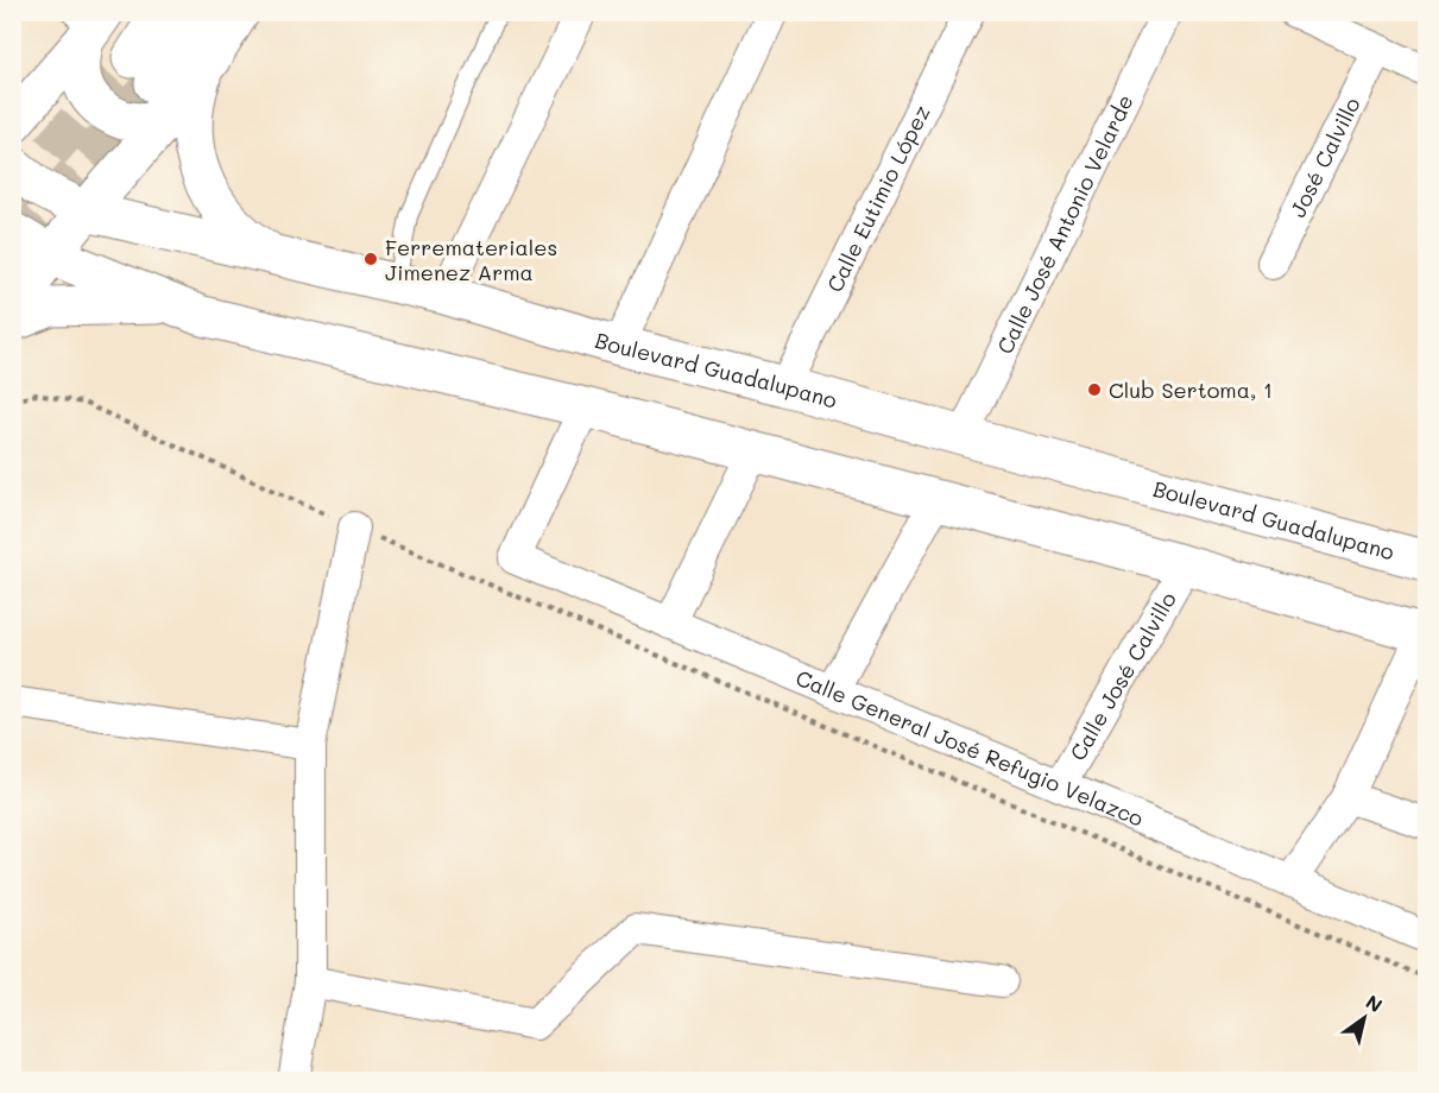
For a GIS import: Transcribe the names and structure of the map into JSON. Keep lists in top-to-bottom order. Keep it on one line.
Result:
{"streets":{"main road":["Boulevard Guadalupano"],"street":["José Calvillo","Calle Eutimio López","Calle José Antonio Velarde","Calle José Calvillo","Calle General José Refugio Velazco"]},"crossings":[["Calle Eutimio López","Boulevard Guadalupano"],["Calle José Antonio Velarde","Boulevard Guadalupano"],["Calle José Calvillo","Calle General José Refugio Velazco"]],"places":["Ferremateriales Jimenez Arma","Club Sertoma, 1"],"north":"top right"}
